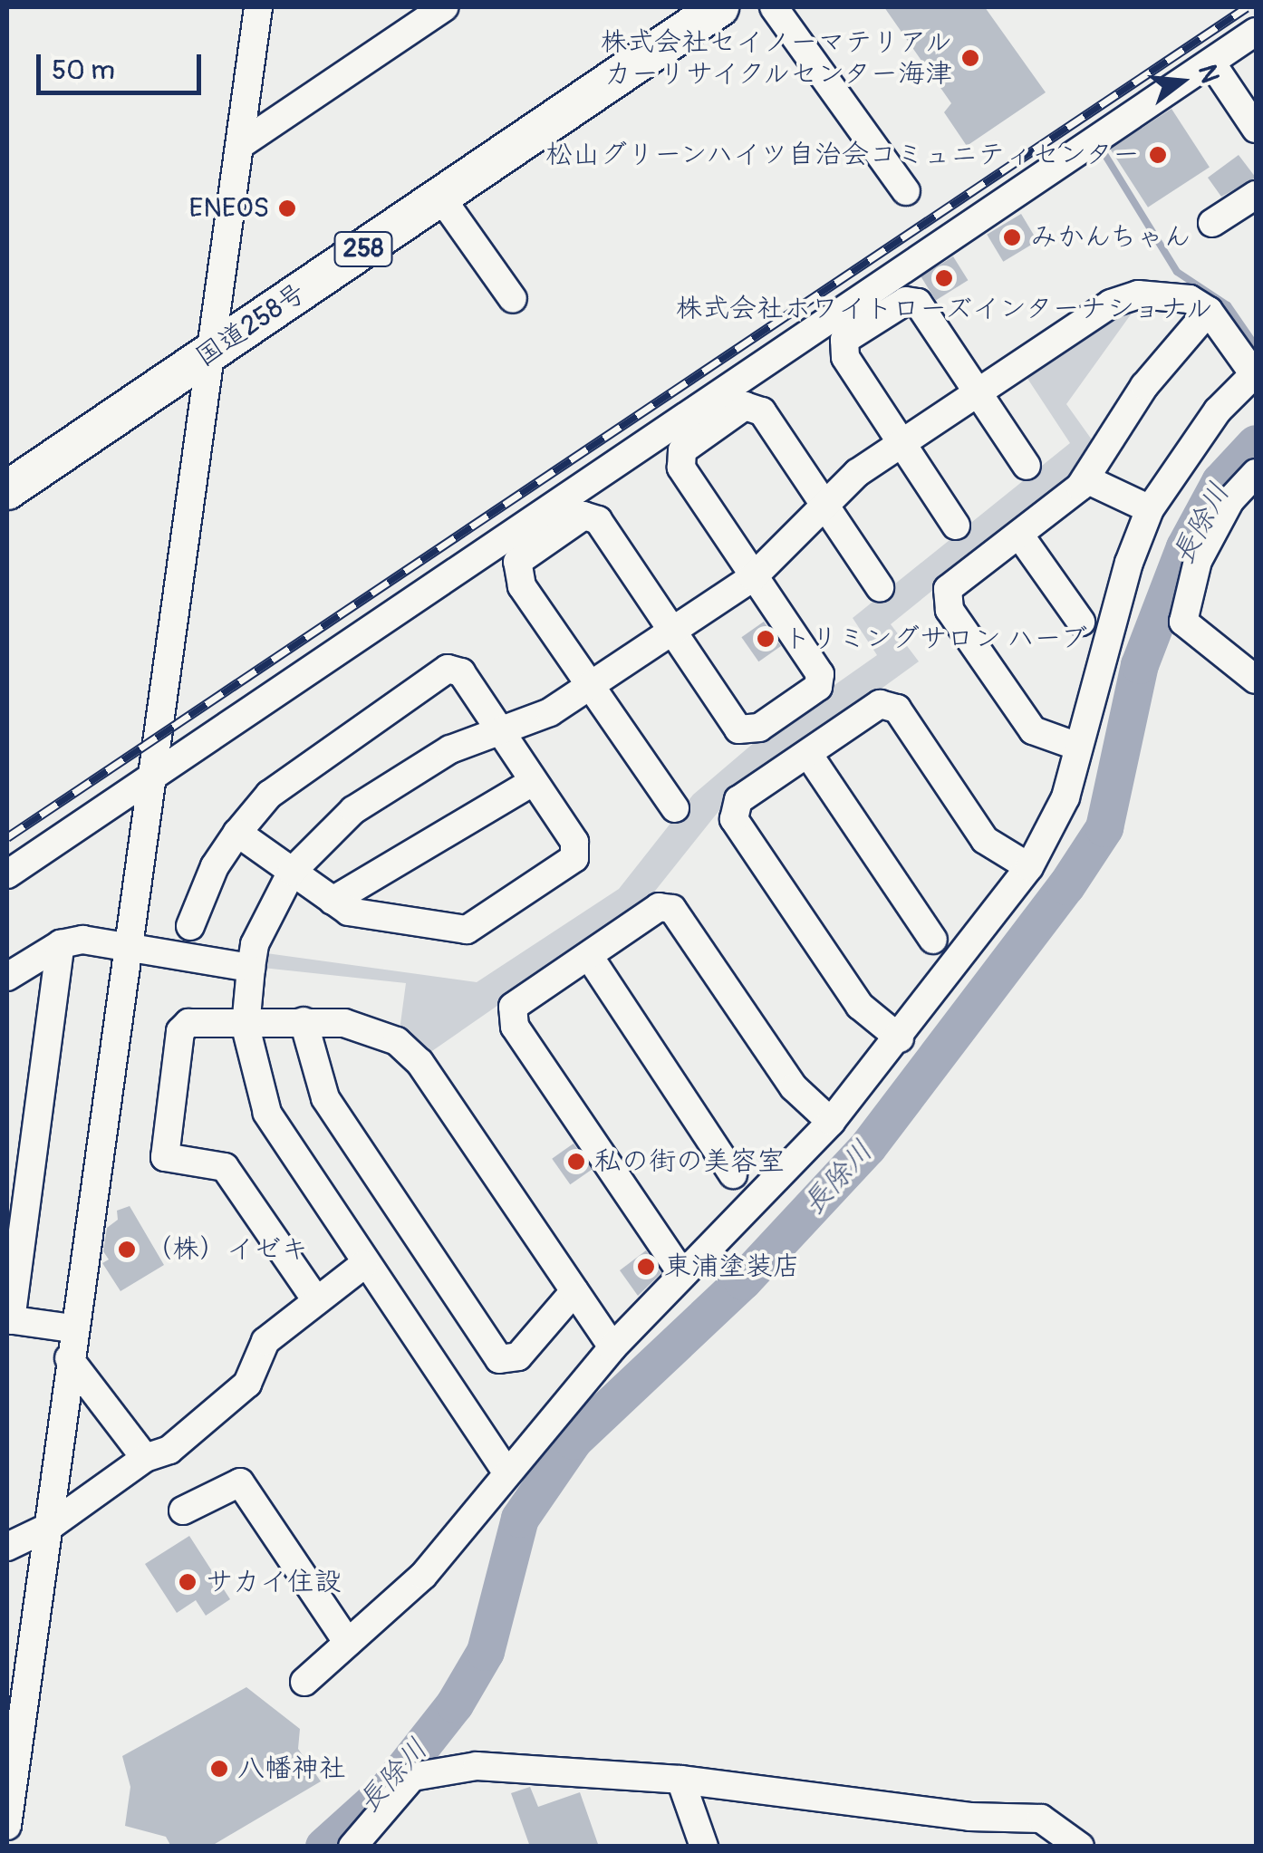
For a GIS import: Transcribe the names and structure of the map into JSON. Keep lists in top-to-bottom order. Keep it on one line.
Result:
{"streets":{"highway":["258","国道258号"]},"water":["長除川"],"places":["株式会社セイノーマテリアル カーリサイクルセンター海津","松山グリーンハイツ自治会コミュニティセンター","ENEOS","みかんちゃん","株式会社ホワイトローズインターナショナル","トリミングサロン ハーブ","私の街の美容室","（株）イゼキ","東浦塗装店","サカイ住設","八幡神社"],"scale_bar":"50 m","north":"right"}
